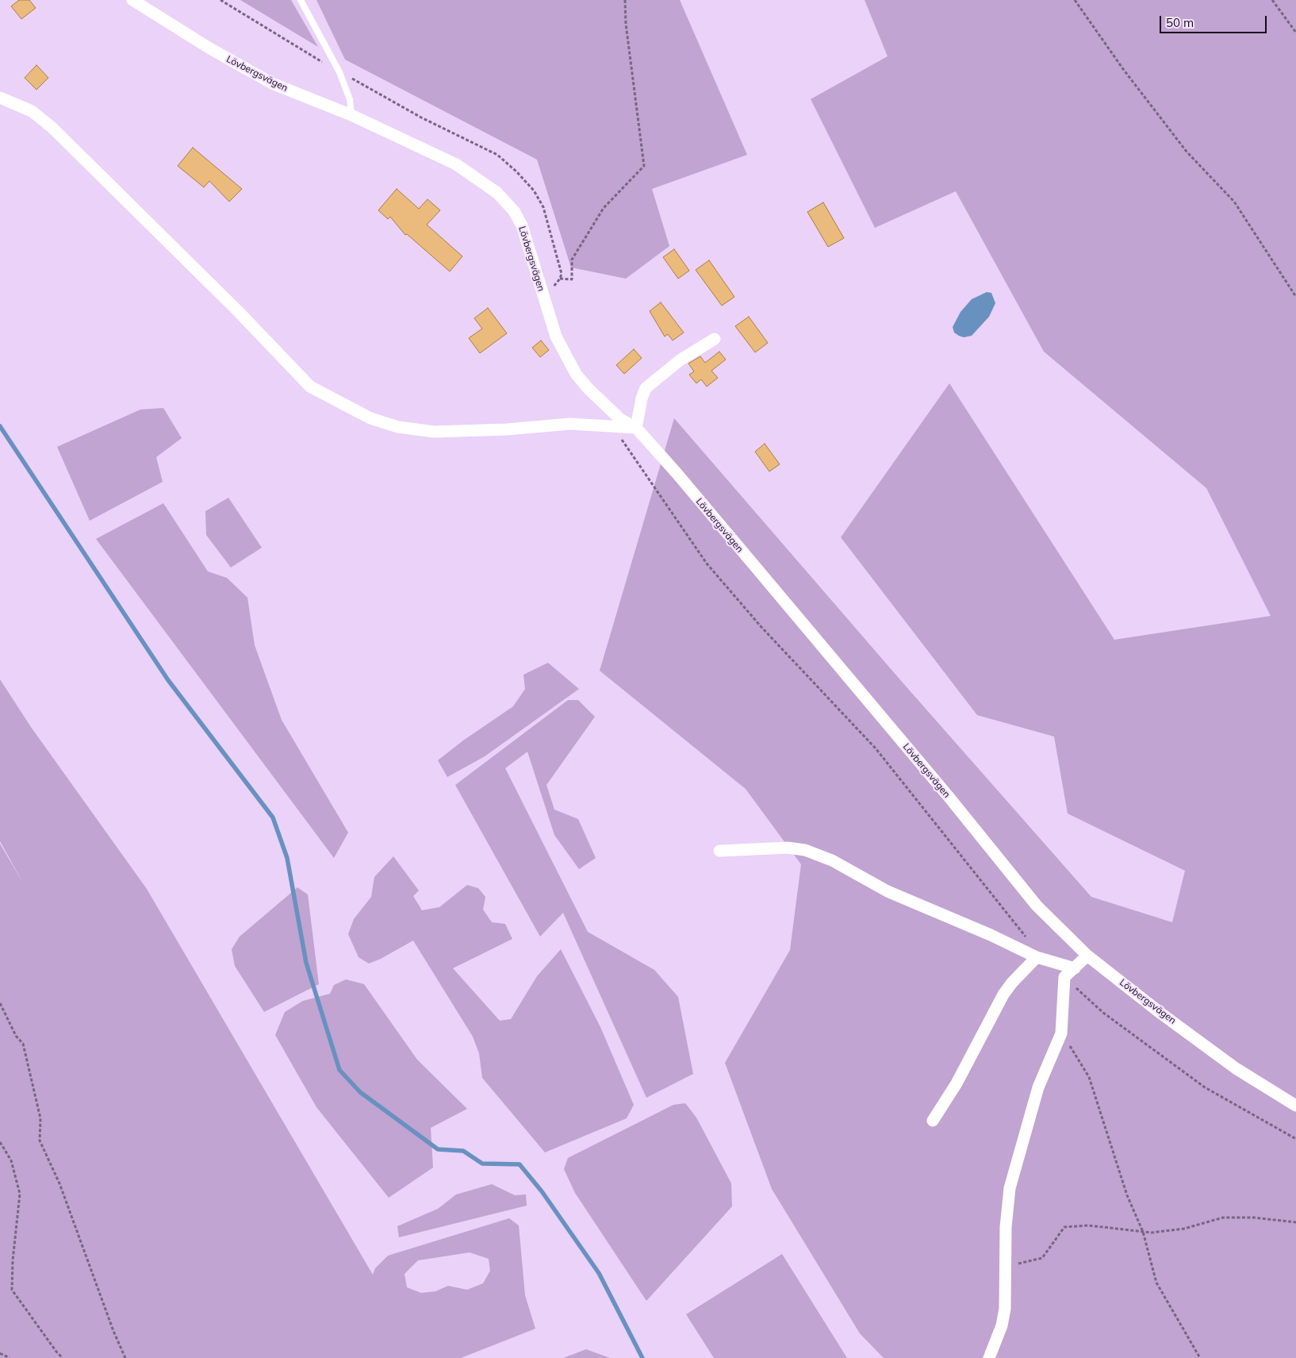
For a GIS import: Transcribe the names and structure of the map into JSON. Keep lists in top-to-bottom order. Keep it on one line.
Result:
{"streets":{"street":["Lövbergsvägen"]},"scale_bar":"50 m"}
